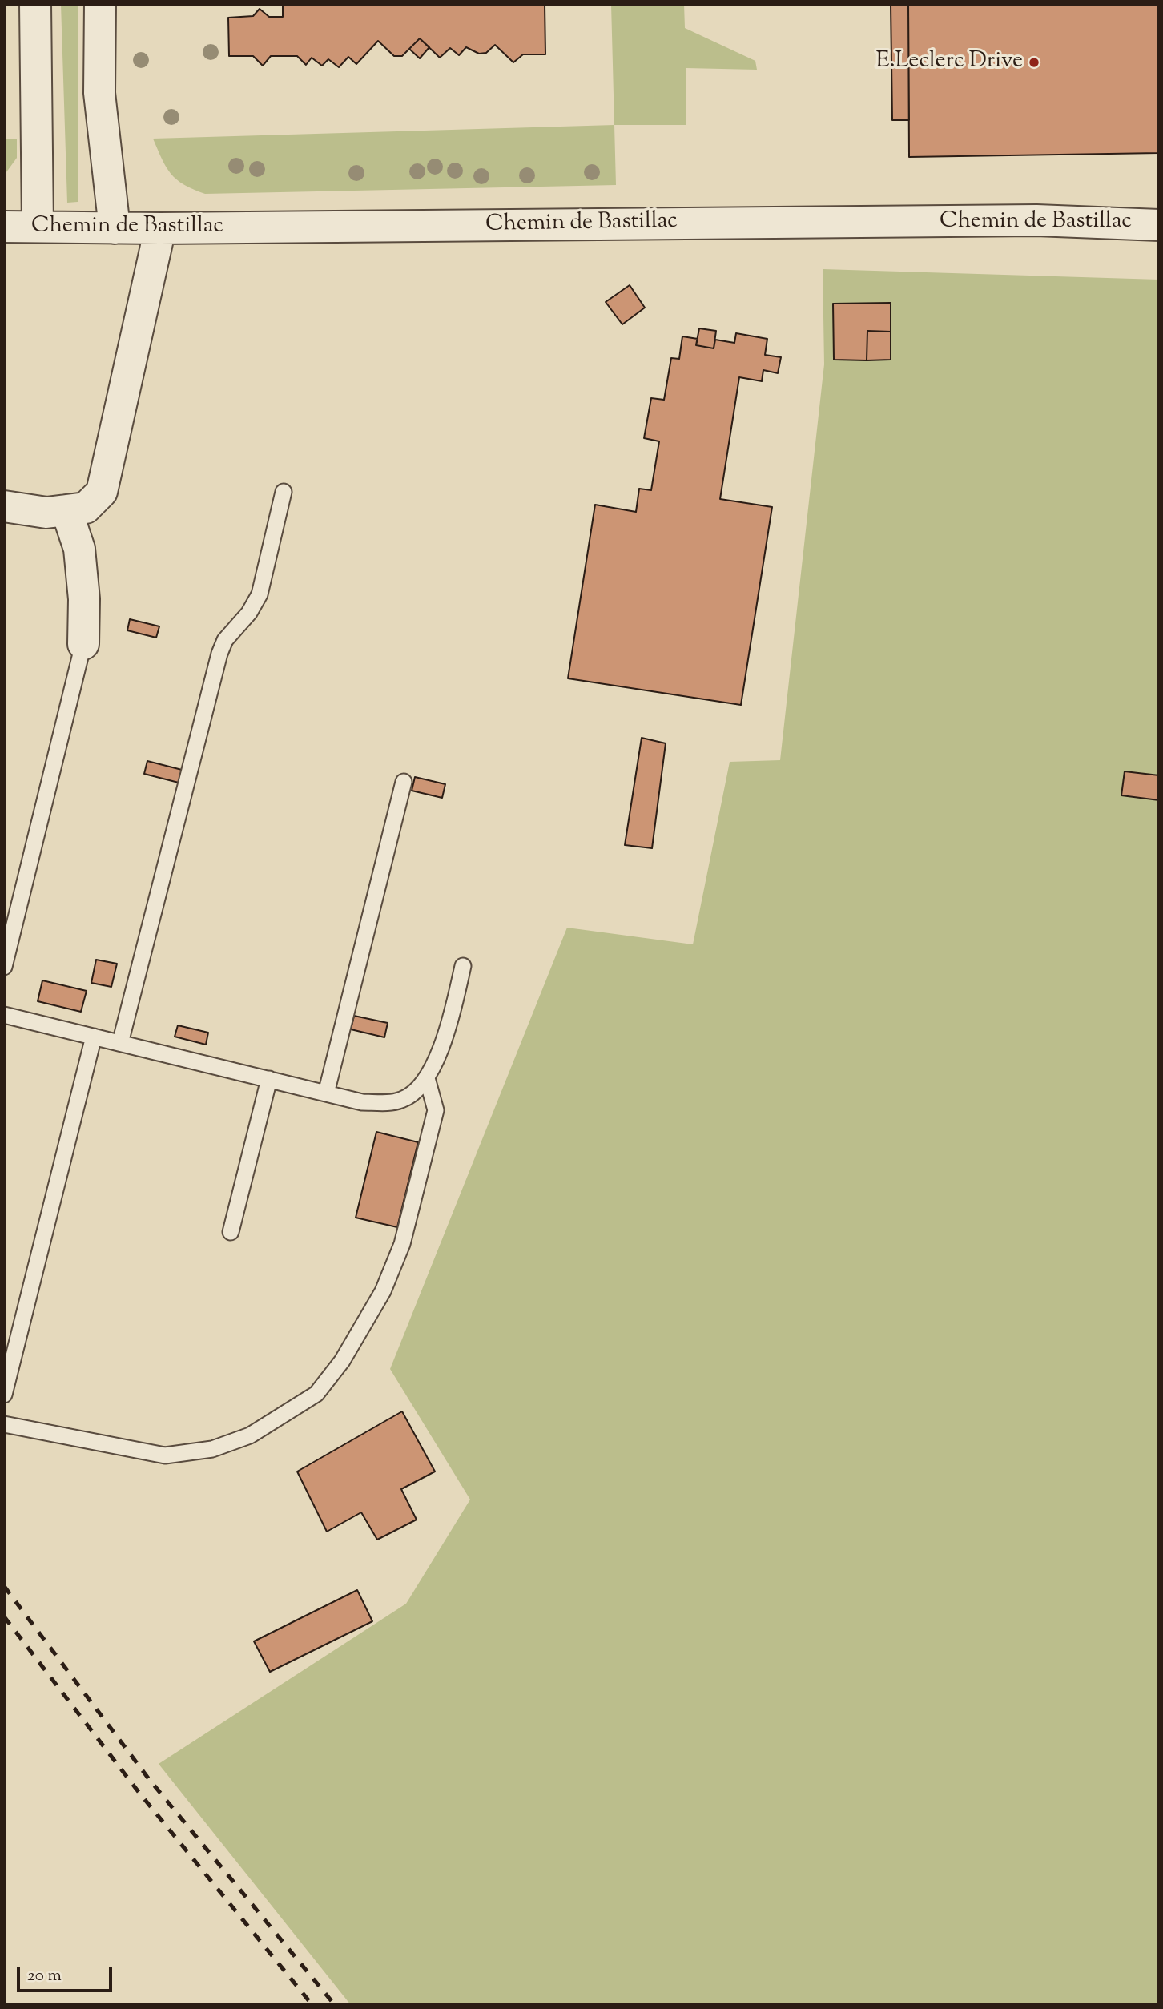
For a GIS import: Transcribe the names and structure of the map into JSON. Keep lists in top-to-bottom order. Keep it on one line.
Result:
{"streets":{"street":["Chemin de Bastillac"]},"places":["E.Leclerc Drive"],"scale_bar":"20 m"}
